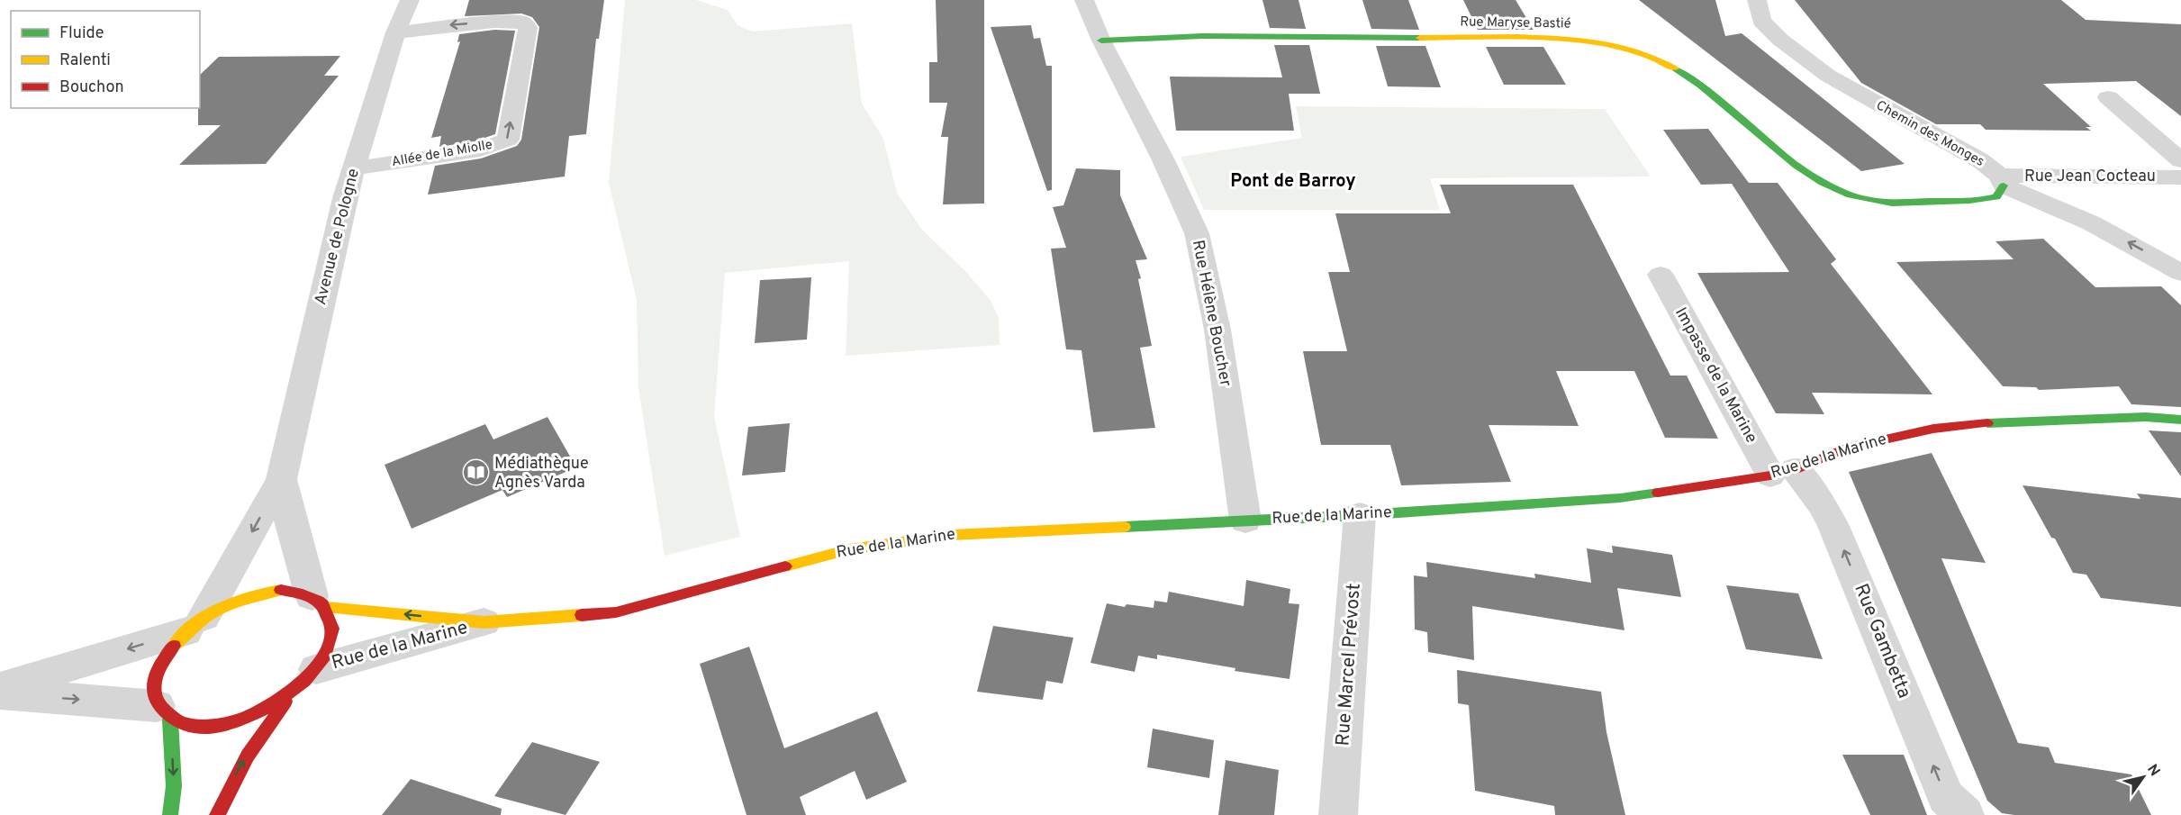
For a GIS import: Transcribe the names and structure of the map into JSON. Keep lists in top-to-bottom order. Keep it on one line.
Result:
{"streets":{"street":["Rue Maryse Bastié","Chemin des Monges","Allée de la Miolle","Rue Jean Cocteau","Avenue de Pologne","Rue Hélène Boucher","Impasse de la Marine","Rue de la Marine","Rue Gambetta","Rue Marcel Prévost"]},"crossings":[["Rue Maryse Bastié","Chemin des Monges"],["Rue Maryse Bastié","Rue Jean Cocteau"],["Rue Maryse Bastié","Rue Hélène Boucher"],["Chemin des Monges","Rue Jean Cocteau"],["Allée de la Miolle","Avenue de Pologne"],["Avenue de Pologne","Rue de la Marine"],["Rue Hélène Boucher","Rue de la Marine"],["Impasse de la Marine","Rue de la Marine"],["Impasse de la Marine","Rue Gambetta"],["Rue de la Marine","Rue Gambetta"],["Rue de la Marine","Rue Marcel Prévost"]],"one_way":["Chemin des Monges","Rue Gambetta"],"districts":["Pont de Barroy"],"places":{"library":["Médiathèque Agnès Varda"]},"legend":["Fluide","Ralenti","Bouchon"],"north":"top right"}
